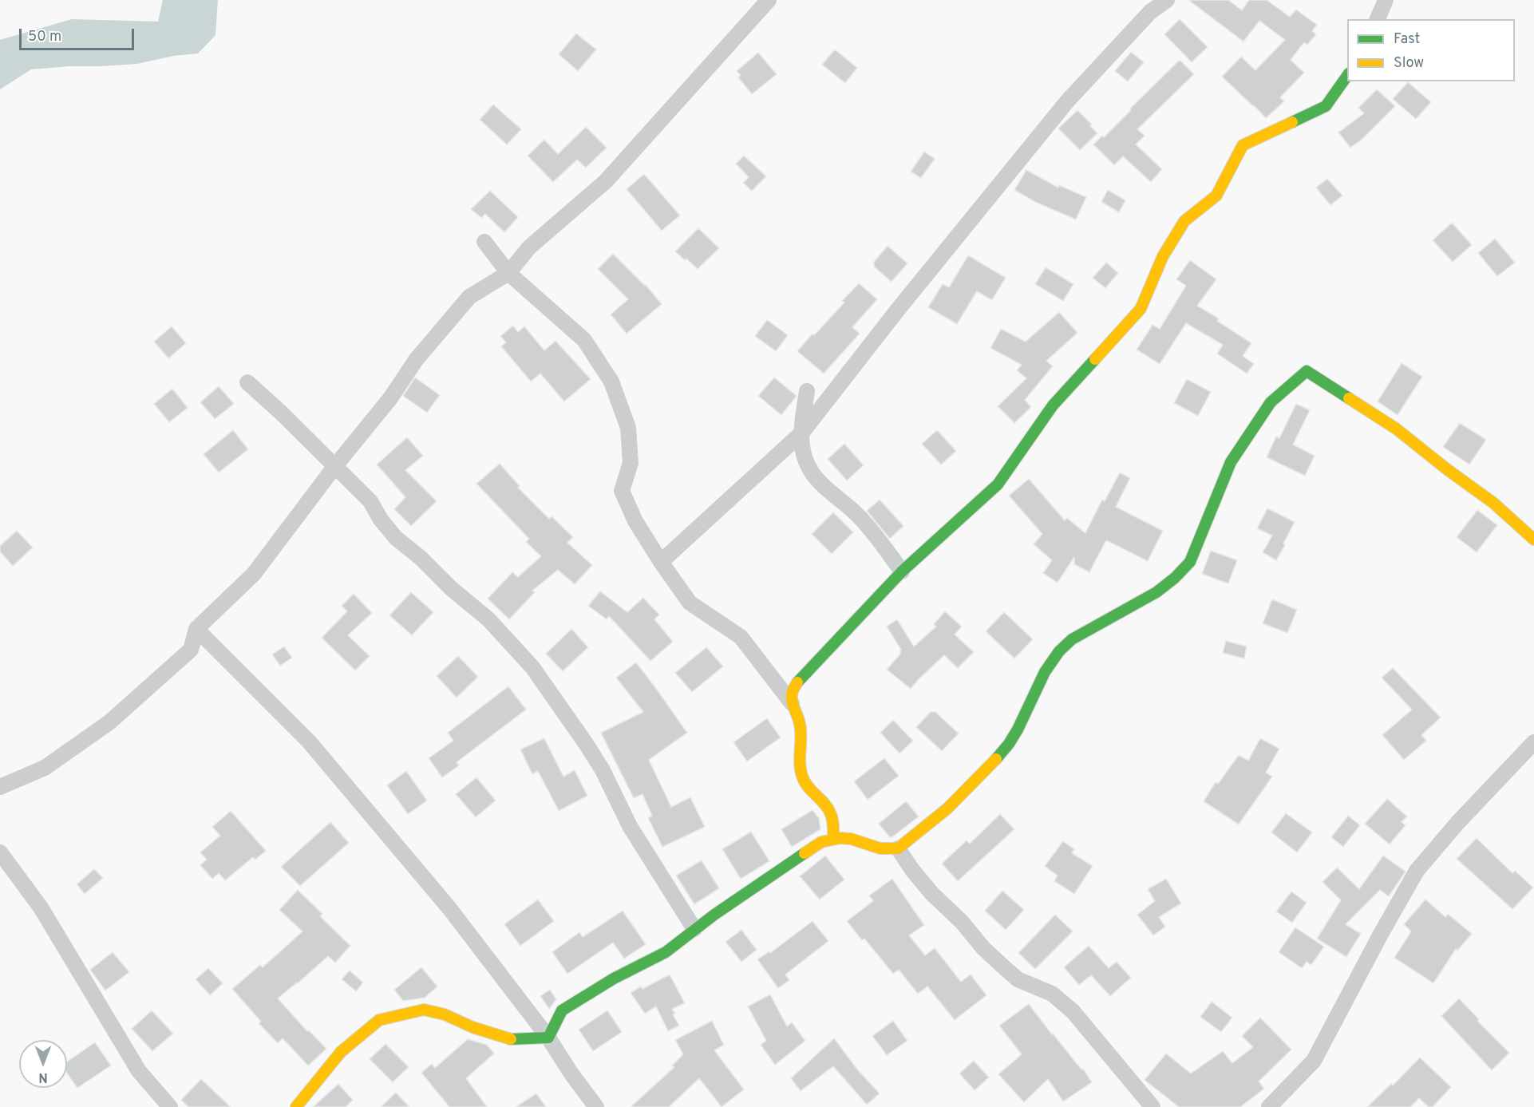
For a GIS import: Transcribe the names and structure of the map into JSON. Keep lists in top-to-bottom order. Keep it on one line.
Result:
{"legend":["Fast","Slow"],"scale_bar":"50 m","north":"bottom"}
